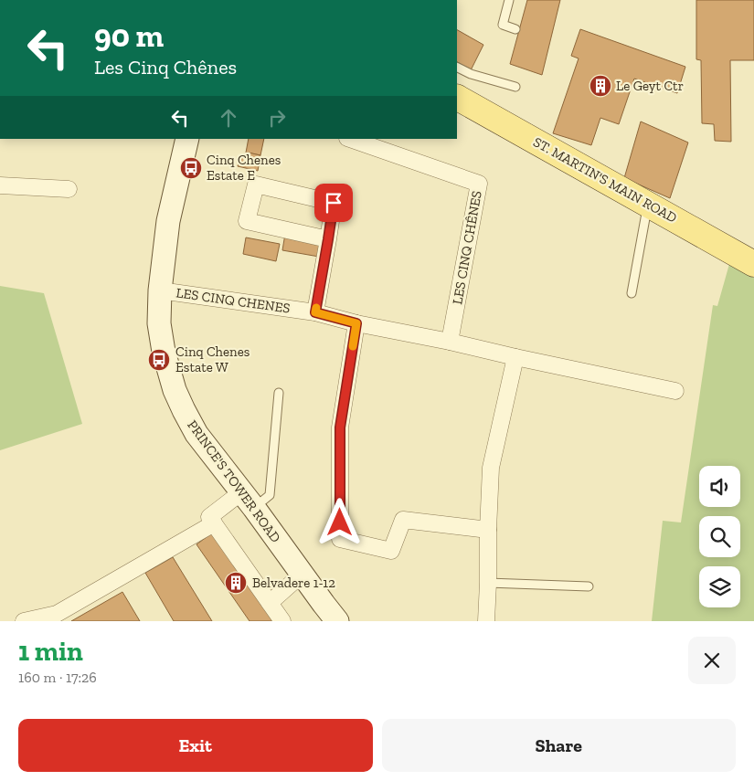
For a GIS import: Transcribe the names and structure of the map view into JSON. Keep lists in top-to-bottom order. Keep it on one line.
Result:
{"streets":{"main road":["ST. MARTIN'S MAIN ROAD","PRINCE'S TOWER ROAD"],"street":["LES CINQ CHÊNES","LES CINQ CHENES"]},"crossings":[["LES CINQ CHENES","PRINCE'S TOWER ROAD"]],"places":{"building":["Le Geyt Ctr","Belvadere 1-12"],"bus stop":["Cinq Chenes Estate E","Cinq Chenes Estate W"]},"page":{"turn":["90 m","Les Cinq Chênes"],"heading":["1 min","160 m · 17:26"],"buttons":["Exit","Share"]}}
